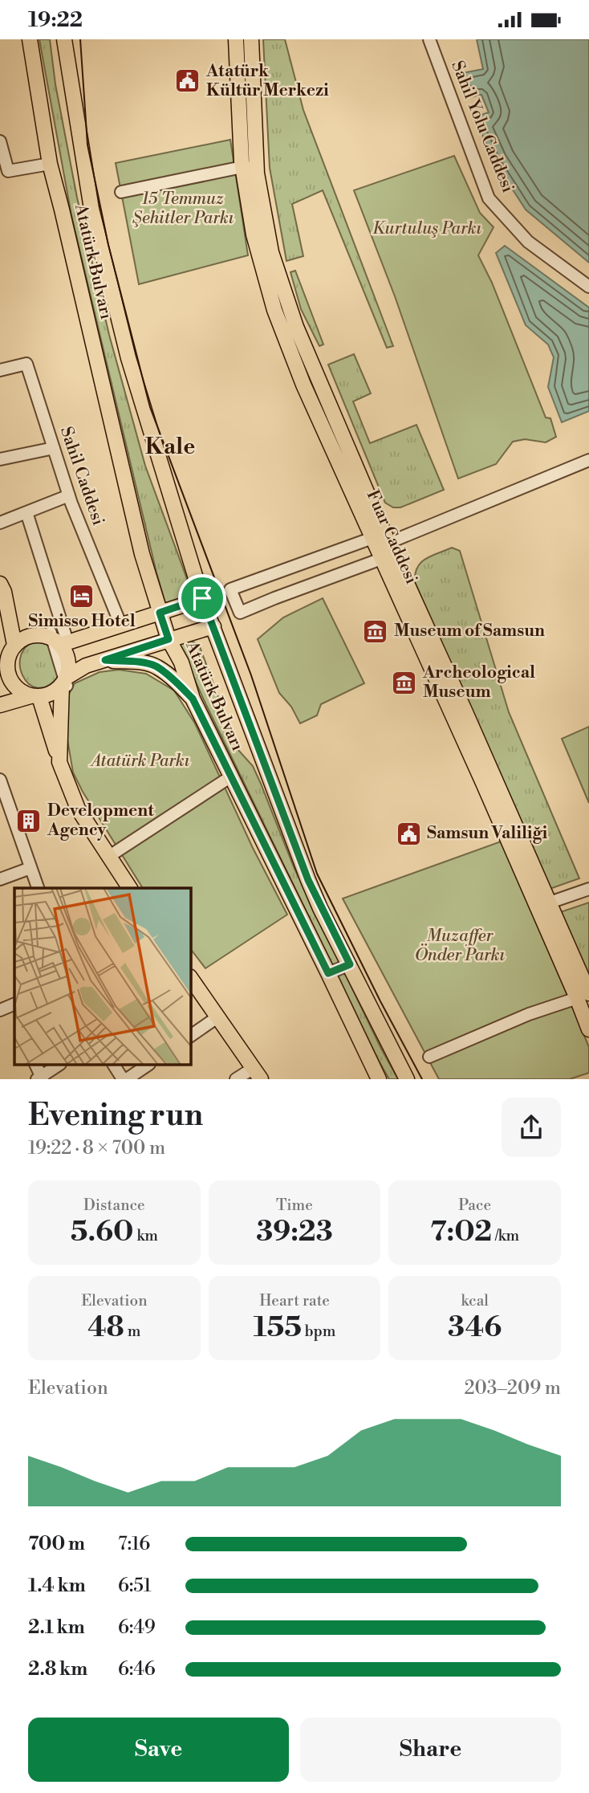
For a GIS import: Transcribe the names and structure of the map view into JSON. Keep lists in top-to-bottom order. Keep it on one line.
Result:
{"streets":{"main road":["Atatürk Bulvarı","Fuar Caddesi"],"street":["Sahil Yolu Caddesi","Sahil Caddesi"]},"districts":["Kale"],"parks":["15 Temmuz Şehitler Parkı","Kurtuluş Parkı","Atatürk Parkı","Muzaffer Önder Parkı"],"places":{"public building":["Atatürk Kültür Merkezi","Samsun Valiliği"],"hotel":["Simisso Hotel"],"museum":["Museum of Samsun","Archeological Museum"],"building":["Development Agency"]},"page":{"status":"19:22","heading":["Evening run","19:22 · 8 × 700 m"],"stats":[["Distance","5.60 km"],["Time","39:23"],["Pace","7:02 /km"],["Elevation","48 m"],["Heart rate","155 bpm"],["kcal","346"]],"chart":["Elevation","203–209 m"],"list":[{"name":"700 m","note":"7:16"},{"name":"1.4 km","note":"6:51"},{"name":"2.1 km","note":"6:49"},{"name":"2.8 km","note":"6:46"}],"buttons":["Save","Share"]}}
